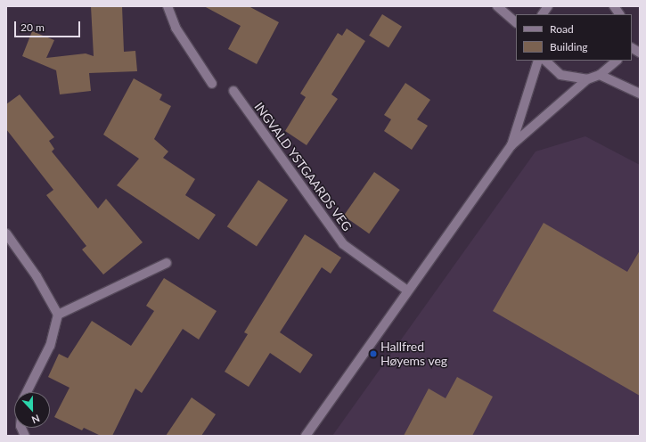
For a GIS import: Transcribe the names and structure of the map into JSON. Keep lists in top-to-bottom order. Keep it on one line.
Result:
{"streets":{"street":["INGVALD YSTGAARDS VEG"]},"places":["Hallfred Høyems veg"],"legend":["Road","Building"],"scale_bar":"20 m","north":"bottom"}
